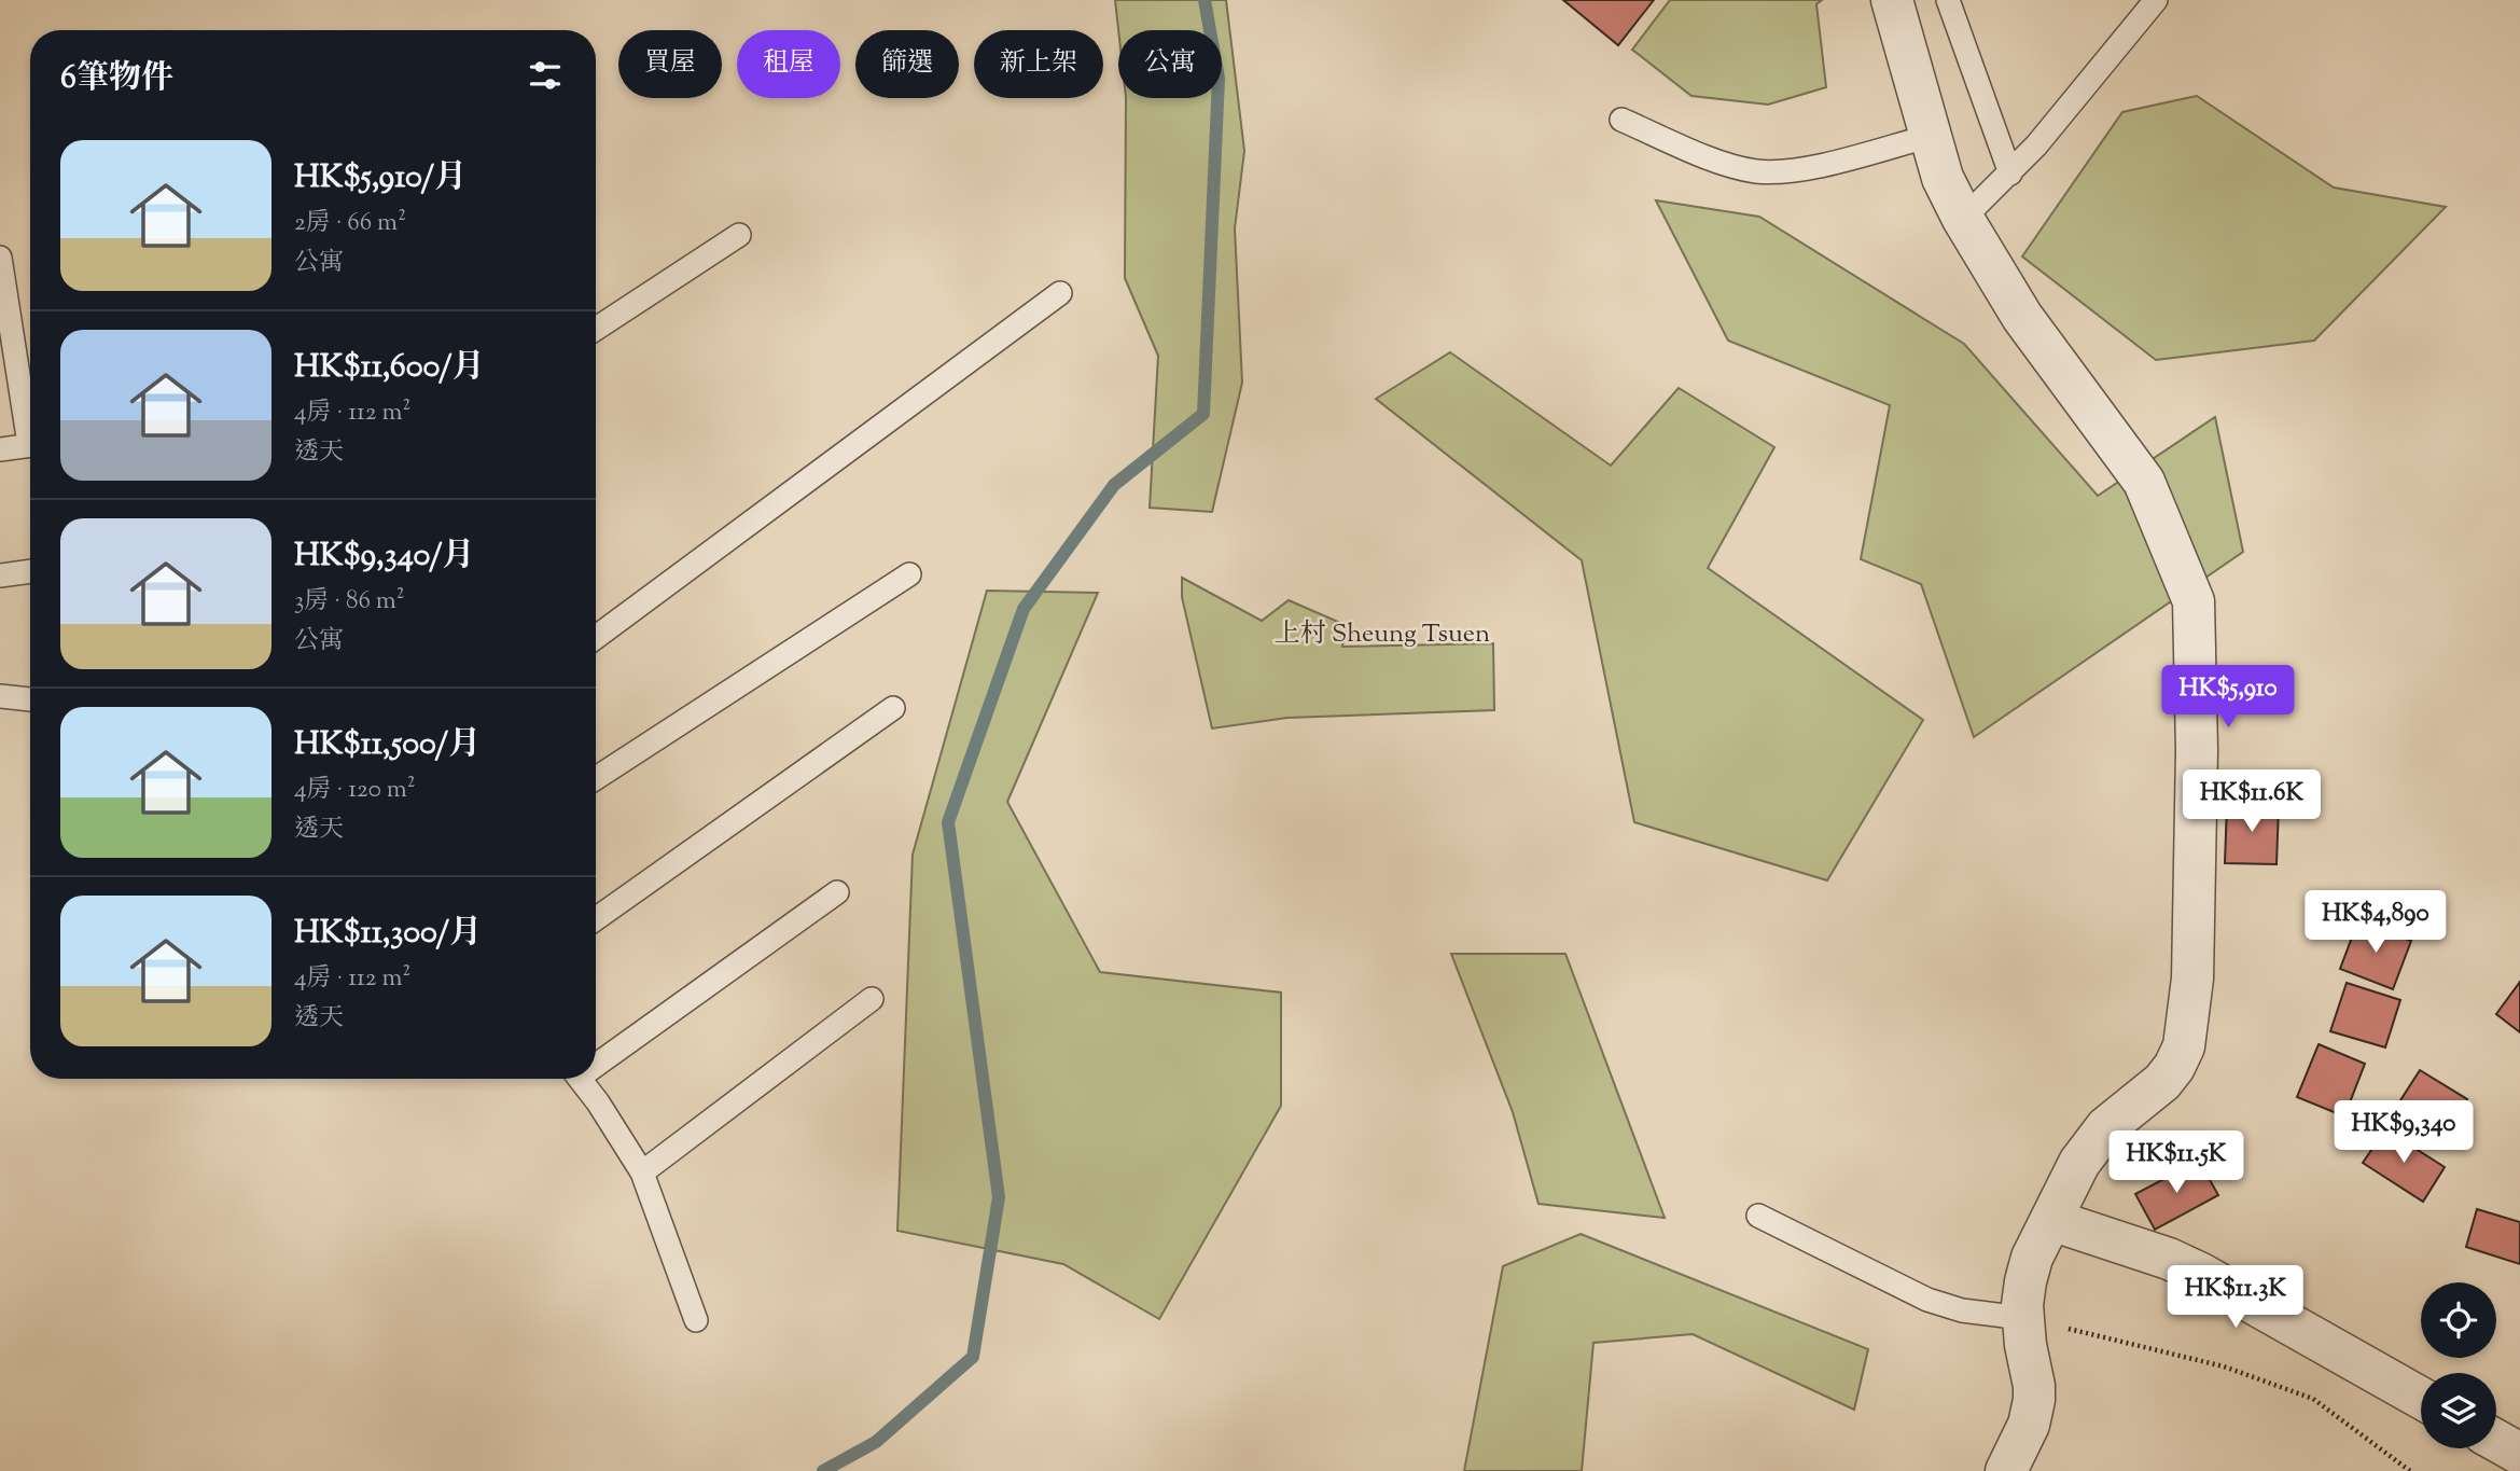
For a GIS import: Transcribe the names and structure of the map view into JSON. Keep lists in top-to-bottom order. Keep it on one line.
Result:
{"districts":["上村 Sheung Tsuen"],"page":{"chip":["買屋","租屋","篩選","新上架","公寓"],"heading":"6筆物件","list":[{"name":"HK$5,910/月","note":"2房 · 66 m² · 公寓"},{"name":"HK$11,600/月","note":"4房 · 112 m² · 透天"},{"name":"HK$9,340/月","note":"3房 · 86 m² · 公寓"},{"name":"HK$11,500/月","note":"4房 · 120 m² · 透天"},{"name":"HK$11,300/月","note":"4房 · 112 m² · 透天"}],"price":["HK$5,910","HK$11.6K","HK$4,890","HK$9,340","HK$11.5K","HK$11.3K"]}}
